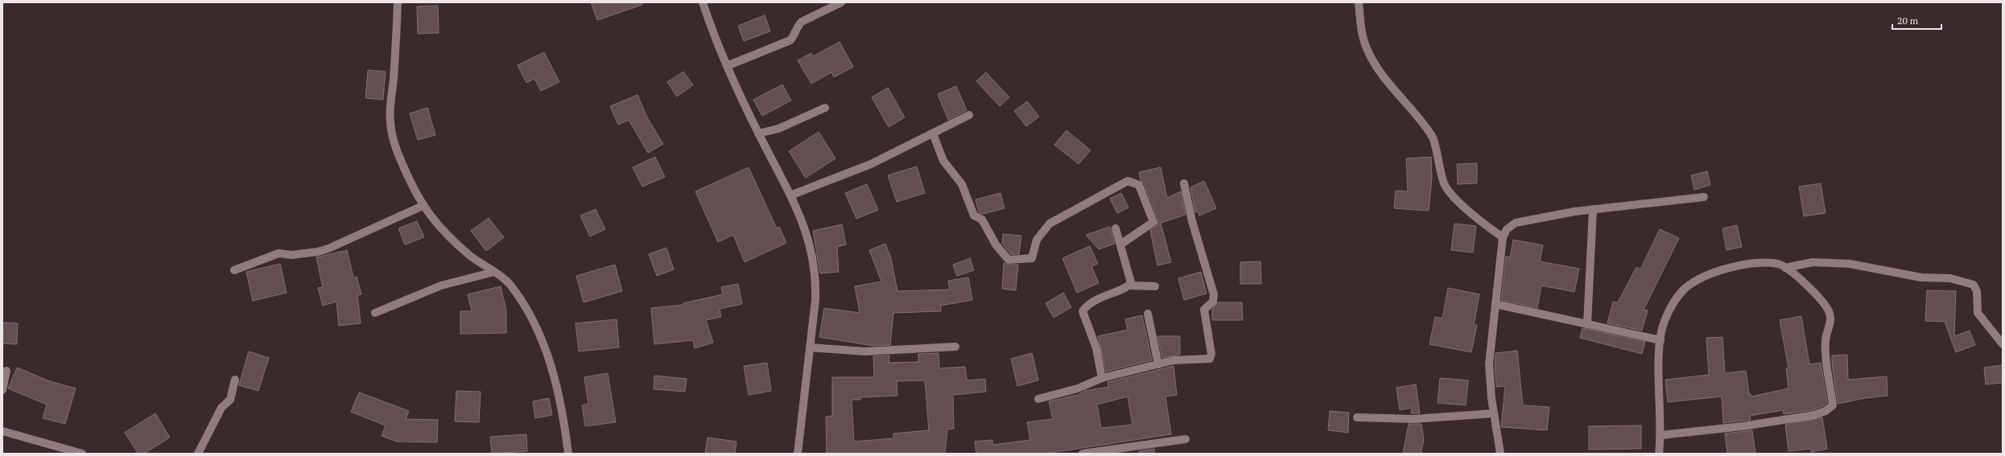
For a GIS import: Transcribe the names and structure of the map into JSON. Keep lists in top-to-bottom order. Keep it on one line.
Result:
{"scale_bar":"20 m"}
